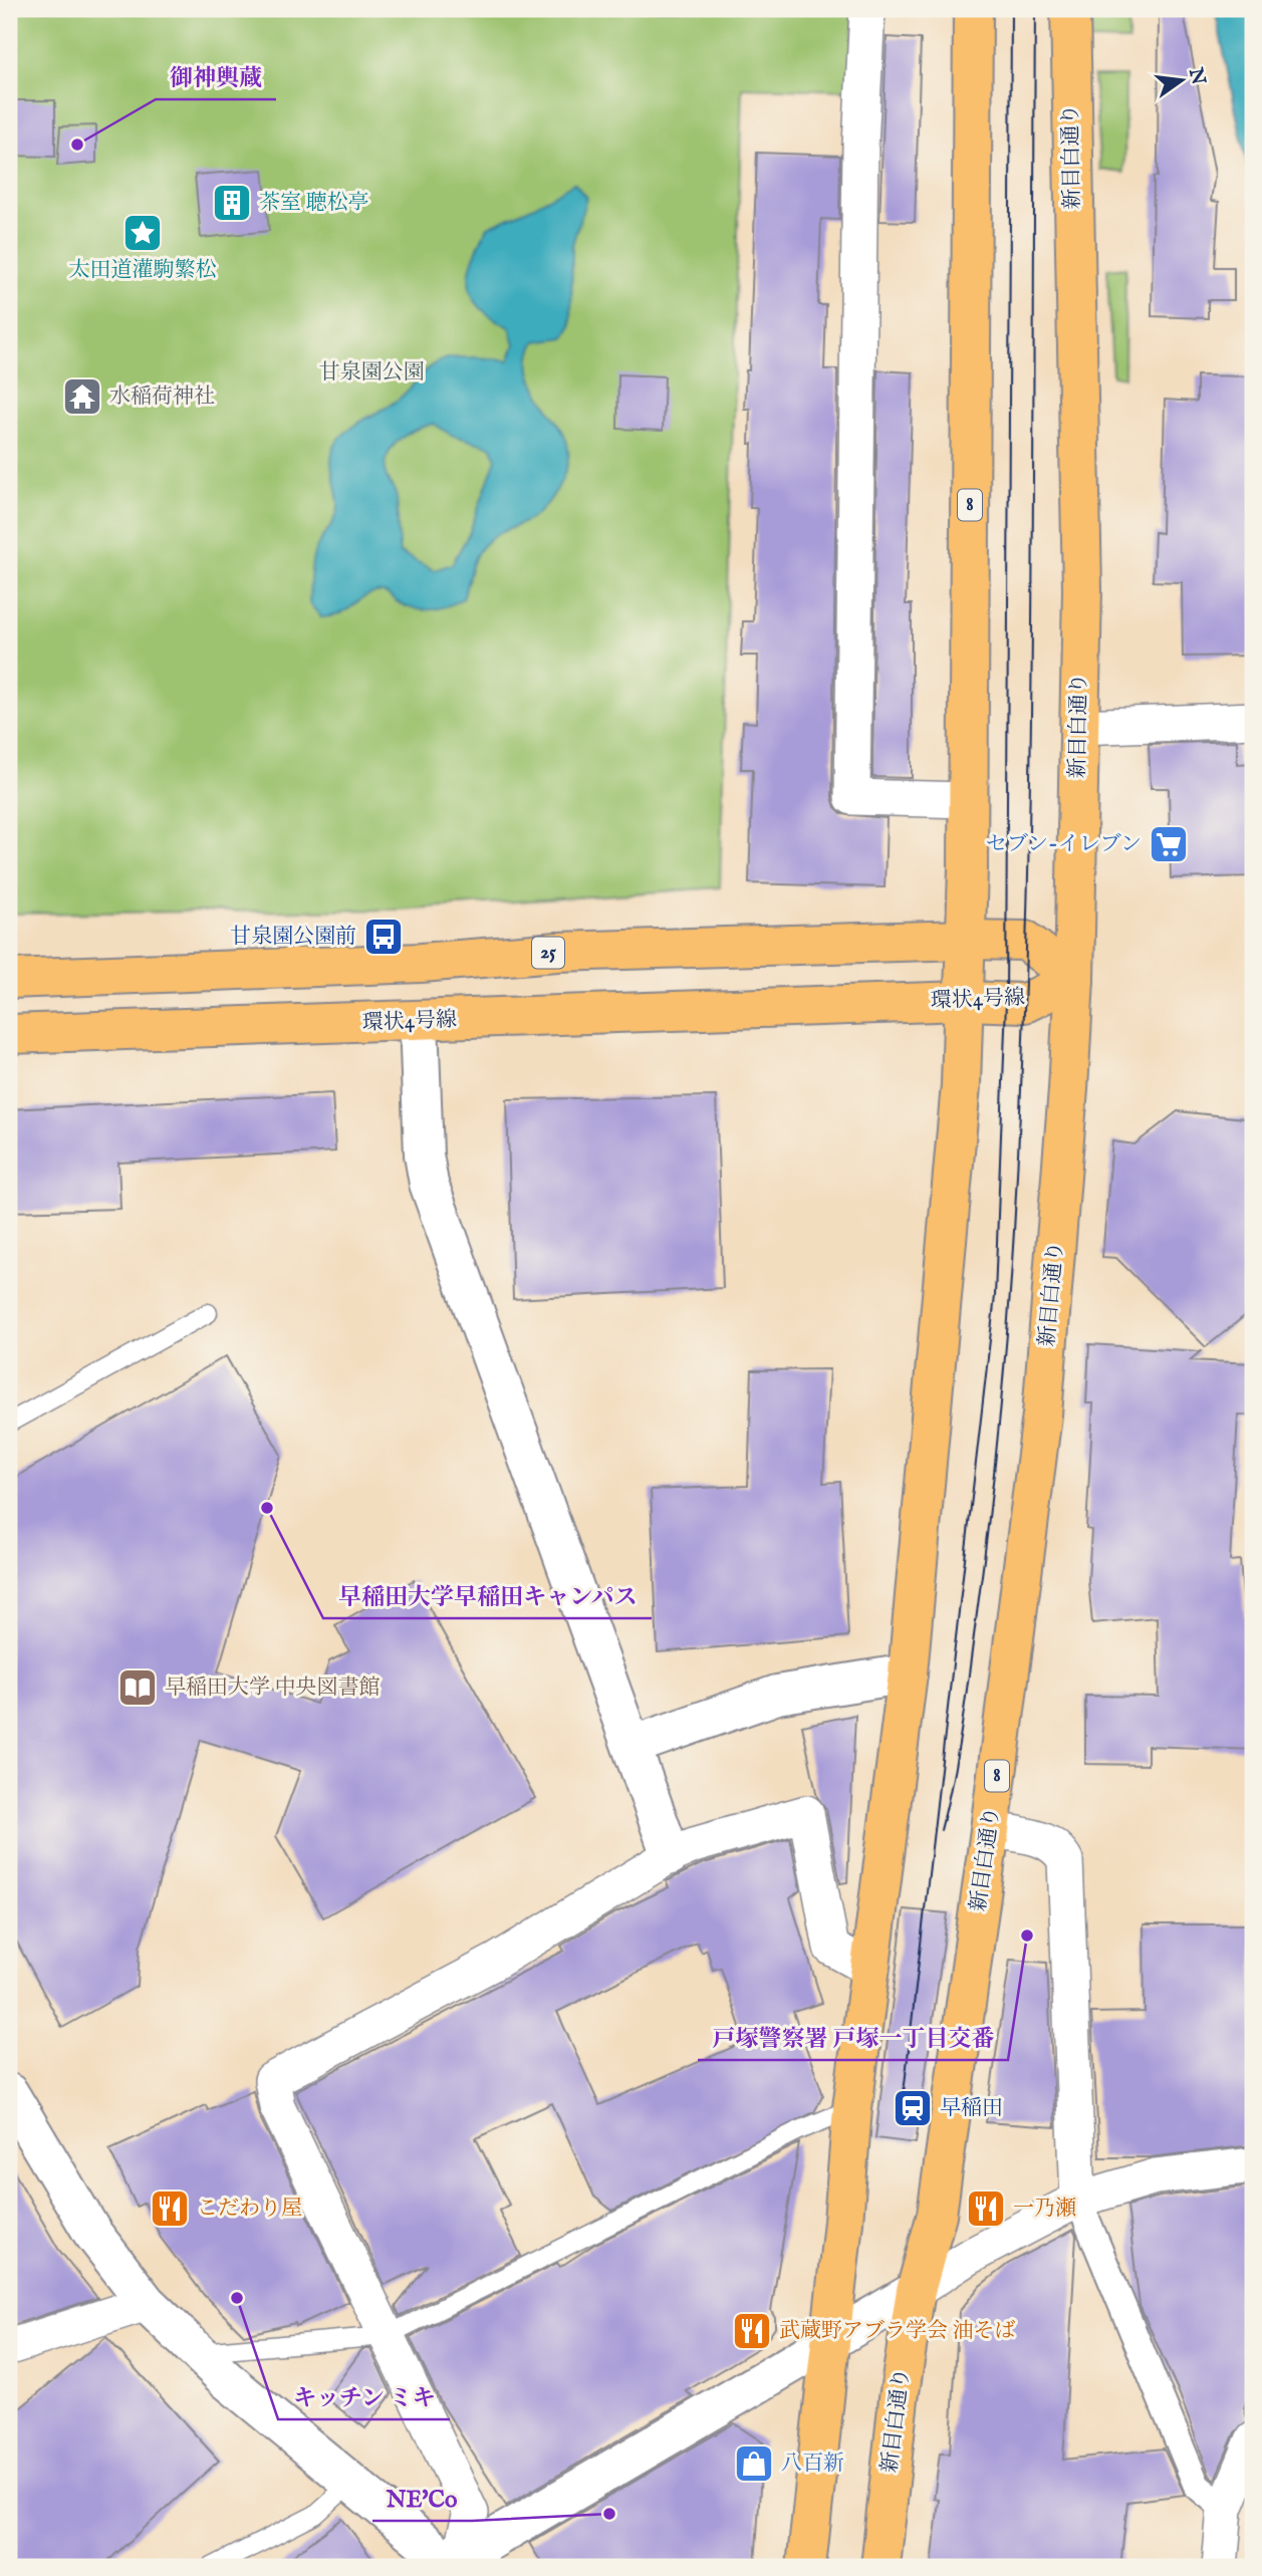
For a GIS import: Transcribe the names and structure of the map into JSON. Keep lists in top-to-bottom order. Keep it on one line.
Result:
{"streets":{"main road":["新目白通り","8","25","環状4号線"]},"crossings":[["新目白通り","25"],["新目白通り","環状4号線"],["8","25"],["8","環状4号線"],["25","環状4号線"]],"parks":["甘泉園公園"],"places":{"other":["御神輿蔵","早稲田大学早稲田キャンパス","戸塚警察署 戸塚一丁目交番","キッチン ミキ","NE'Co"],"building":["茶室 聴松亭"],"place":["太田道灌駒繁松"],"temple":["水稲荷神社"],"supermarket":["セブン-イレブン"],"bus stop":["甘泉園公園前"],"library":["早稲田大学 中央図書館"],"station":["早稲田"],"restaurant":["こだわり屋","一乃瀬","武蔵野アブラ学会 油そば"],"shop":["八百新"]},"north":"right"}
